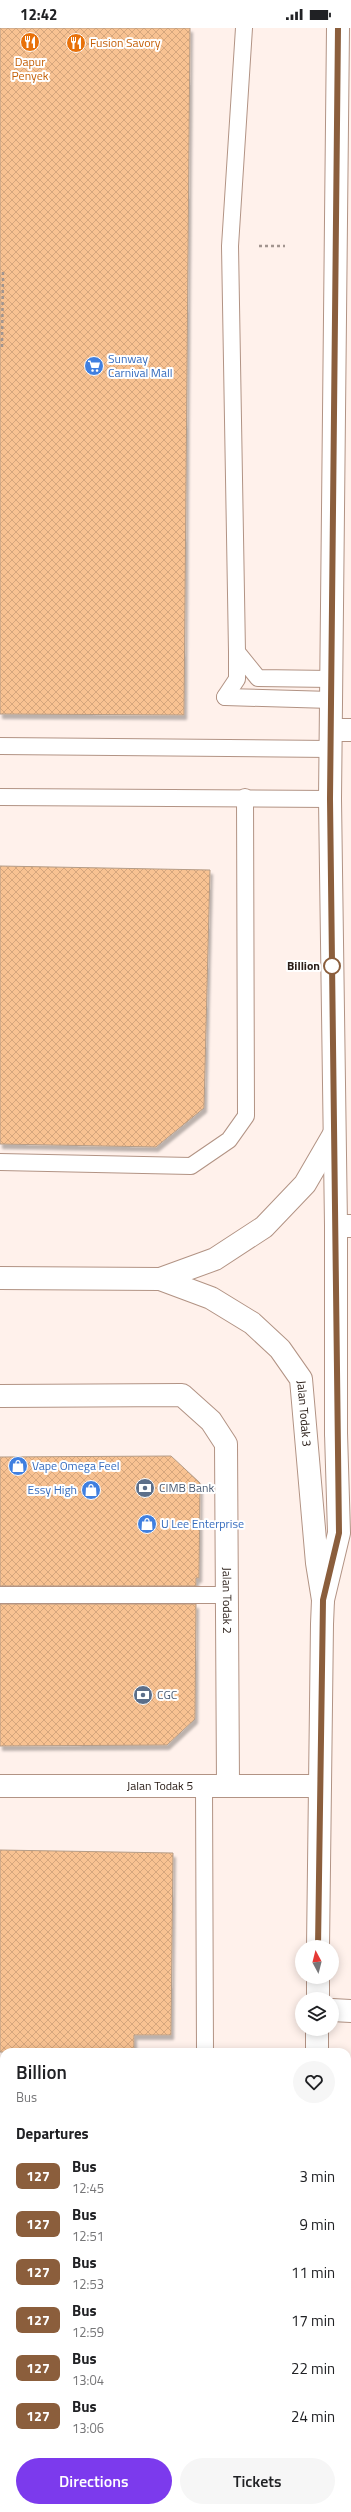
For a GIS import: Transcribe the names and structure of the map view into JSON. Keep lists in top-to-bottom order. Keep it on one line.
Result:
{"streets":{"street":["Jalan Todak 3","Jalan Todak 2","Jalan Todak 5"]},"crossings":[["Jalan Todak 2","Jalan Todak 5"]],"places":{"restaurant":["Dapur Penyek","Fusion Savory"],"supermarket":["Sunway Carnival Mall"],"other":["Billion"],"shop":["Vape Omega Feel","Essy High","U Lee Enterprise"],"bank":["CIMB Bank","CGC"]},"lines":["bus line 127"],"north":"top","page":{"status":"12:42","heading":[["Billion","Bus"],"Departures"],"list":[{"mark":"127","name":"Bus","note":"12:45","value":"3 min"},{"mark":"127","name":"Bus","note":"12:51","value":"9 min"},{"mark":"127","name":"Bus","note":"12:53","value":"11 min"},{"mark":"127","name":"Bus","note":"12:59","value":"17 min"},{"mark":"127","name":"Bus","note":"13:04","value":"22 min"},{"mark":"127","name":"Bus","note":"13:06","value":"24 min"}],"buttons":["Directions","Tickets"]}}
